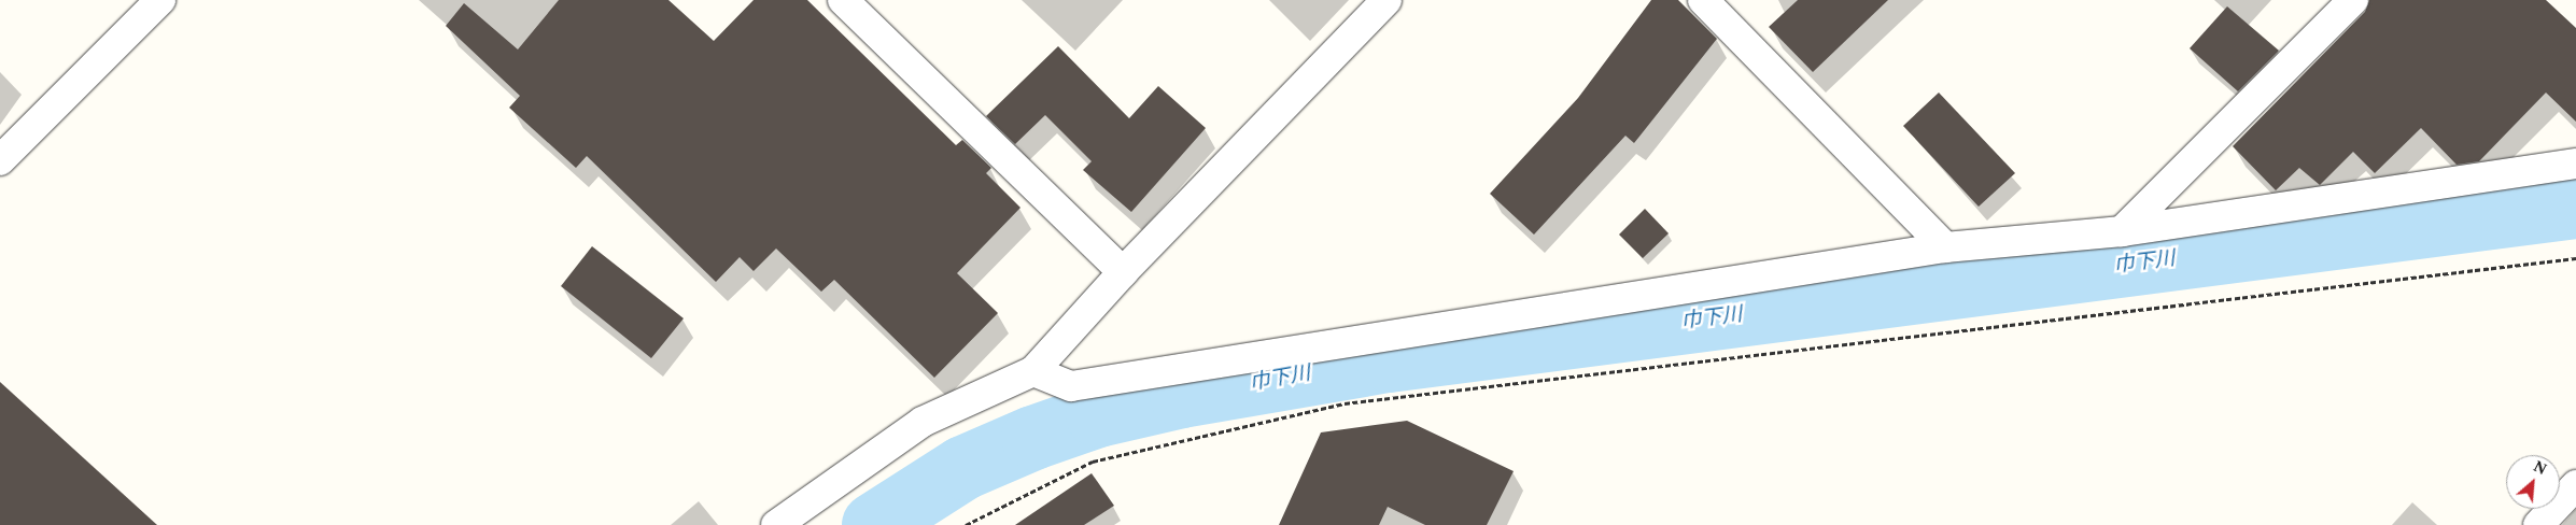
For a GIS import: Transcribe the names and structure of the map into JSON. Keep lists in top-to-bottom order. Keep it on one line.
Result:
{"water":["巾下川"],"north":"top right"}
